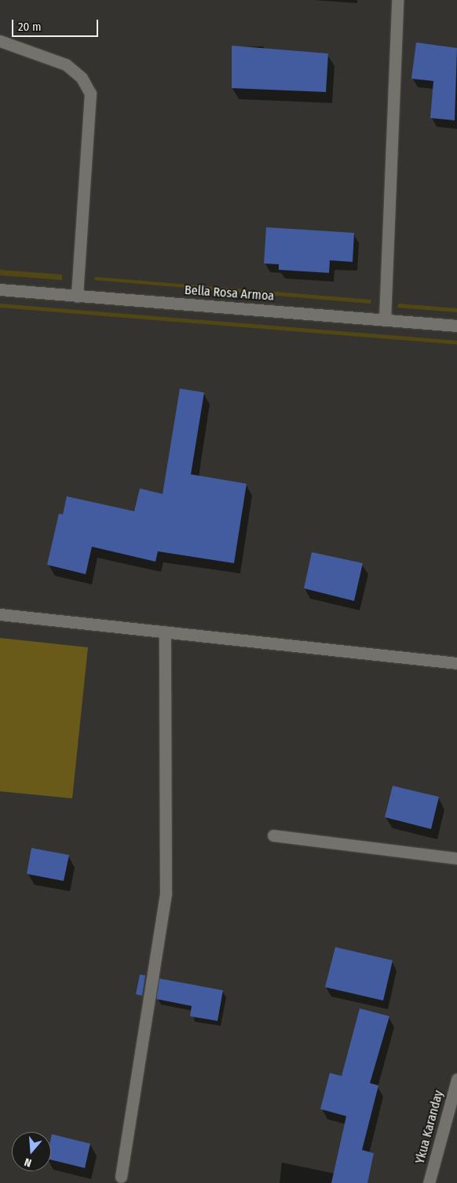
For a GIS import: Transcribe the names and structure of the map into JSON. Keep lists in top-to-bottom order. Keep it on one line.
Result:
{"streets":{"street":["Bella Rosa Armoa","Ykua Karanday"]},"scale_bar":"20 m","north":"bottom"}
